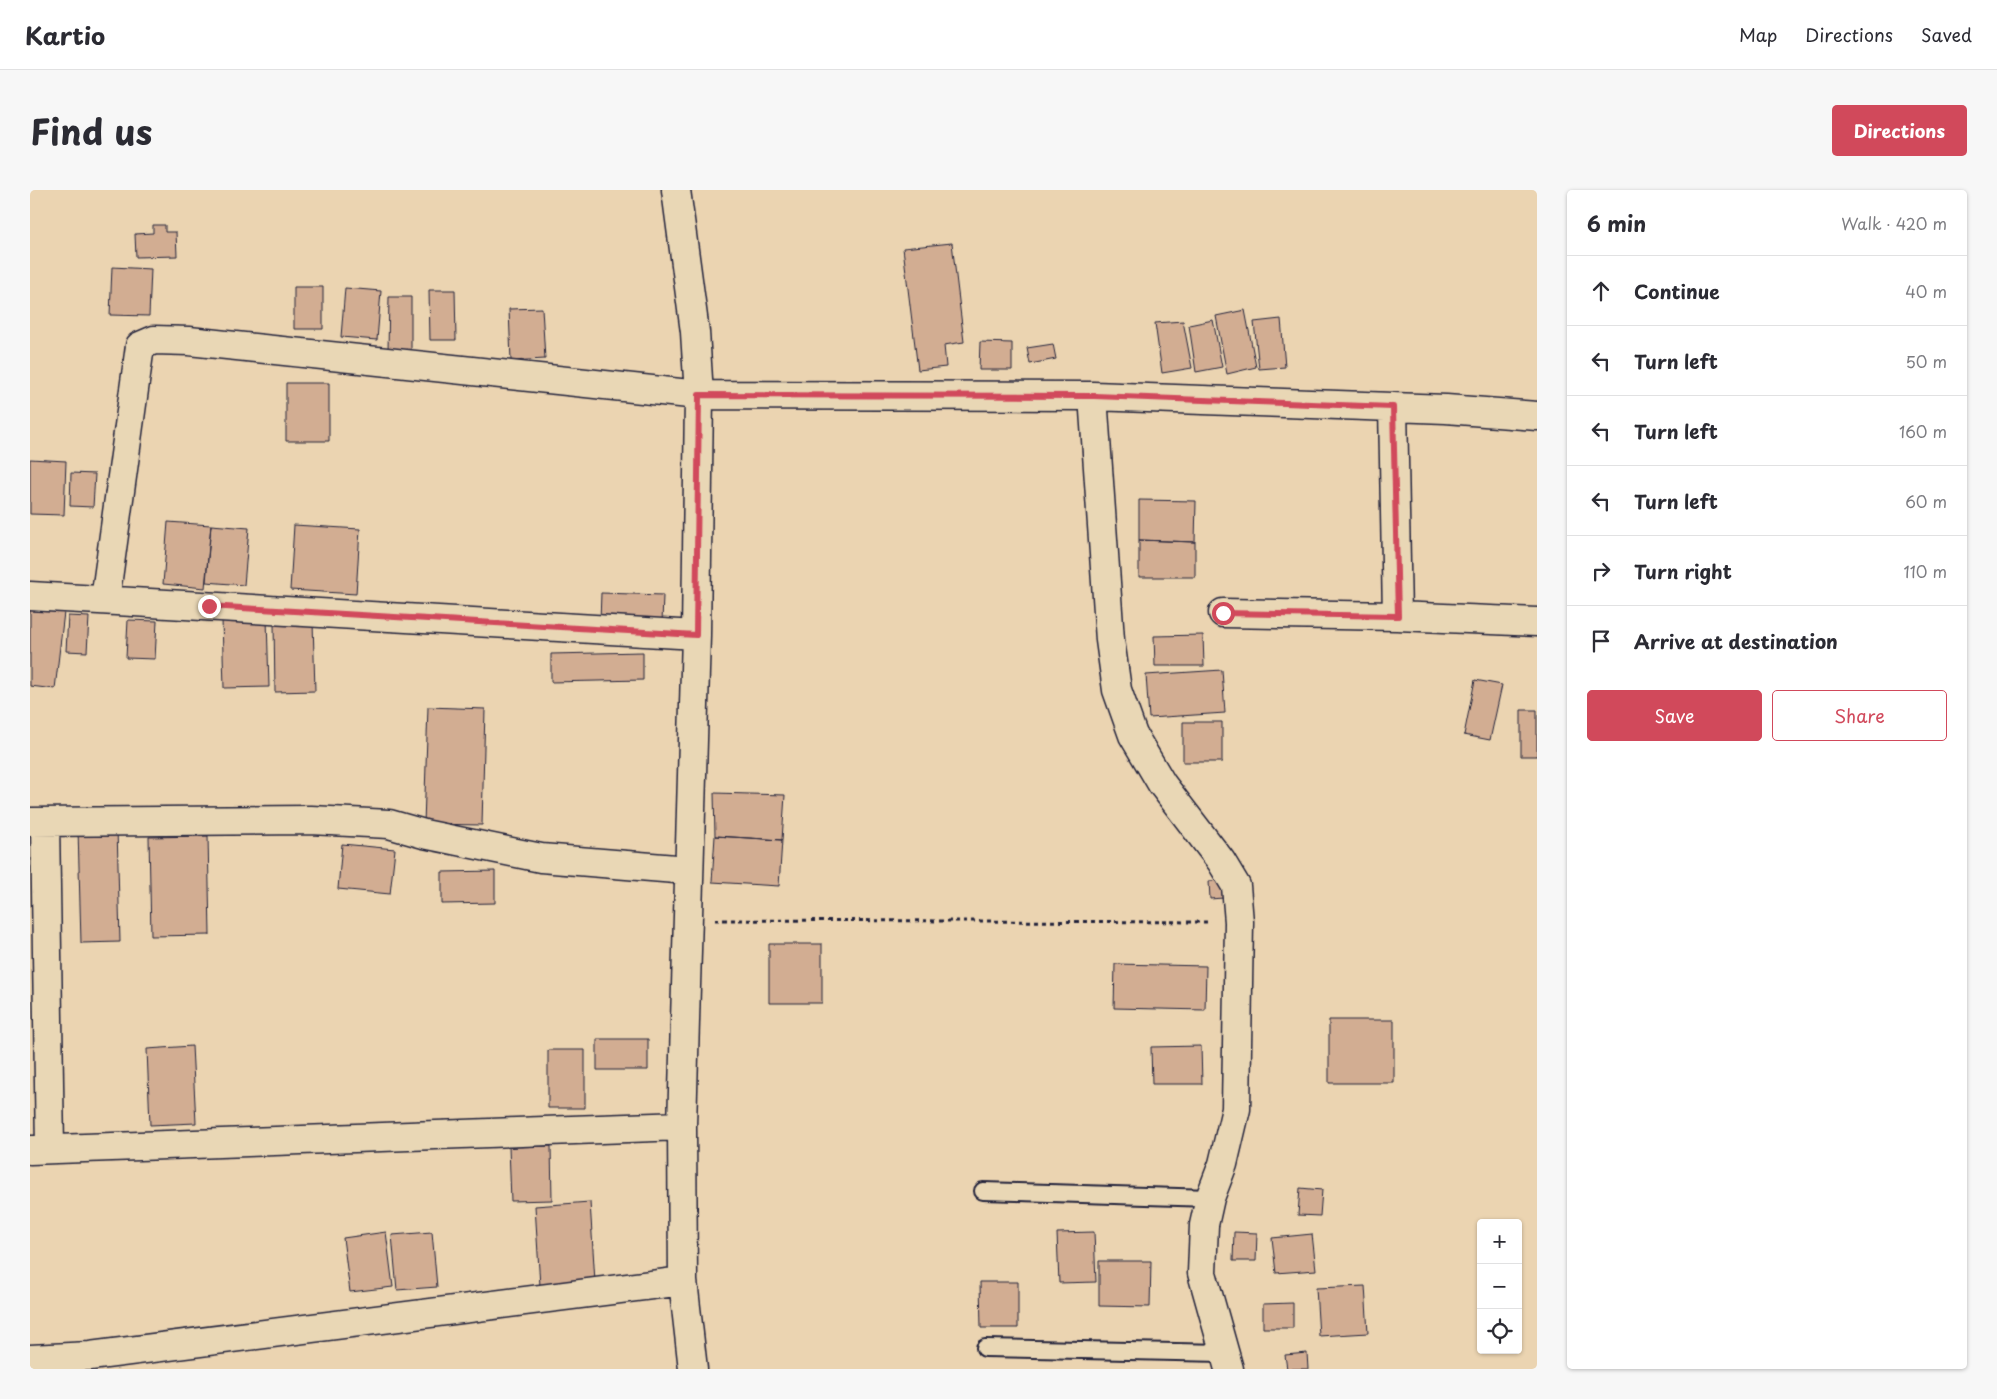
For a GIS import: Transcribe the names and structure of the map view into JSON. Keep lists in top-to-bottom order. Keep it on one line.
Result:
{"page":{"header":"Kartio","nav":["Map","Directions","Saved"],"title":"Find us","buttons":["Directions",["Save","Share"]],"heading":["6 min","Walk · 420 m"],"list":[["Continue","40 m"],["Turn left","50 m"],["Turn left","160 m"],["Turn left","60 m"],["Turn right","110 m"],"Arrive at destination"],"map_buttons":["+","−"]}}
